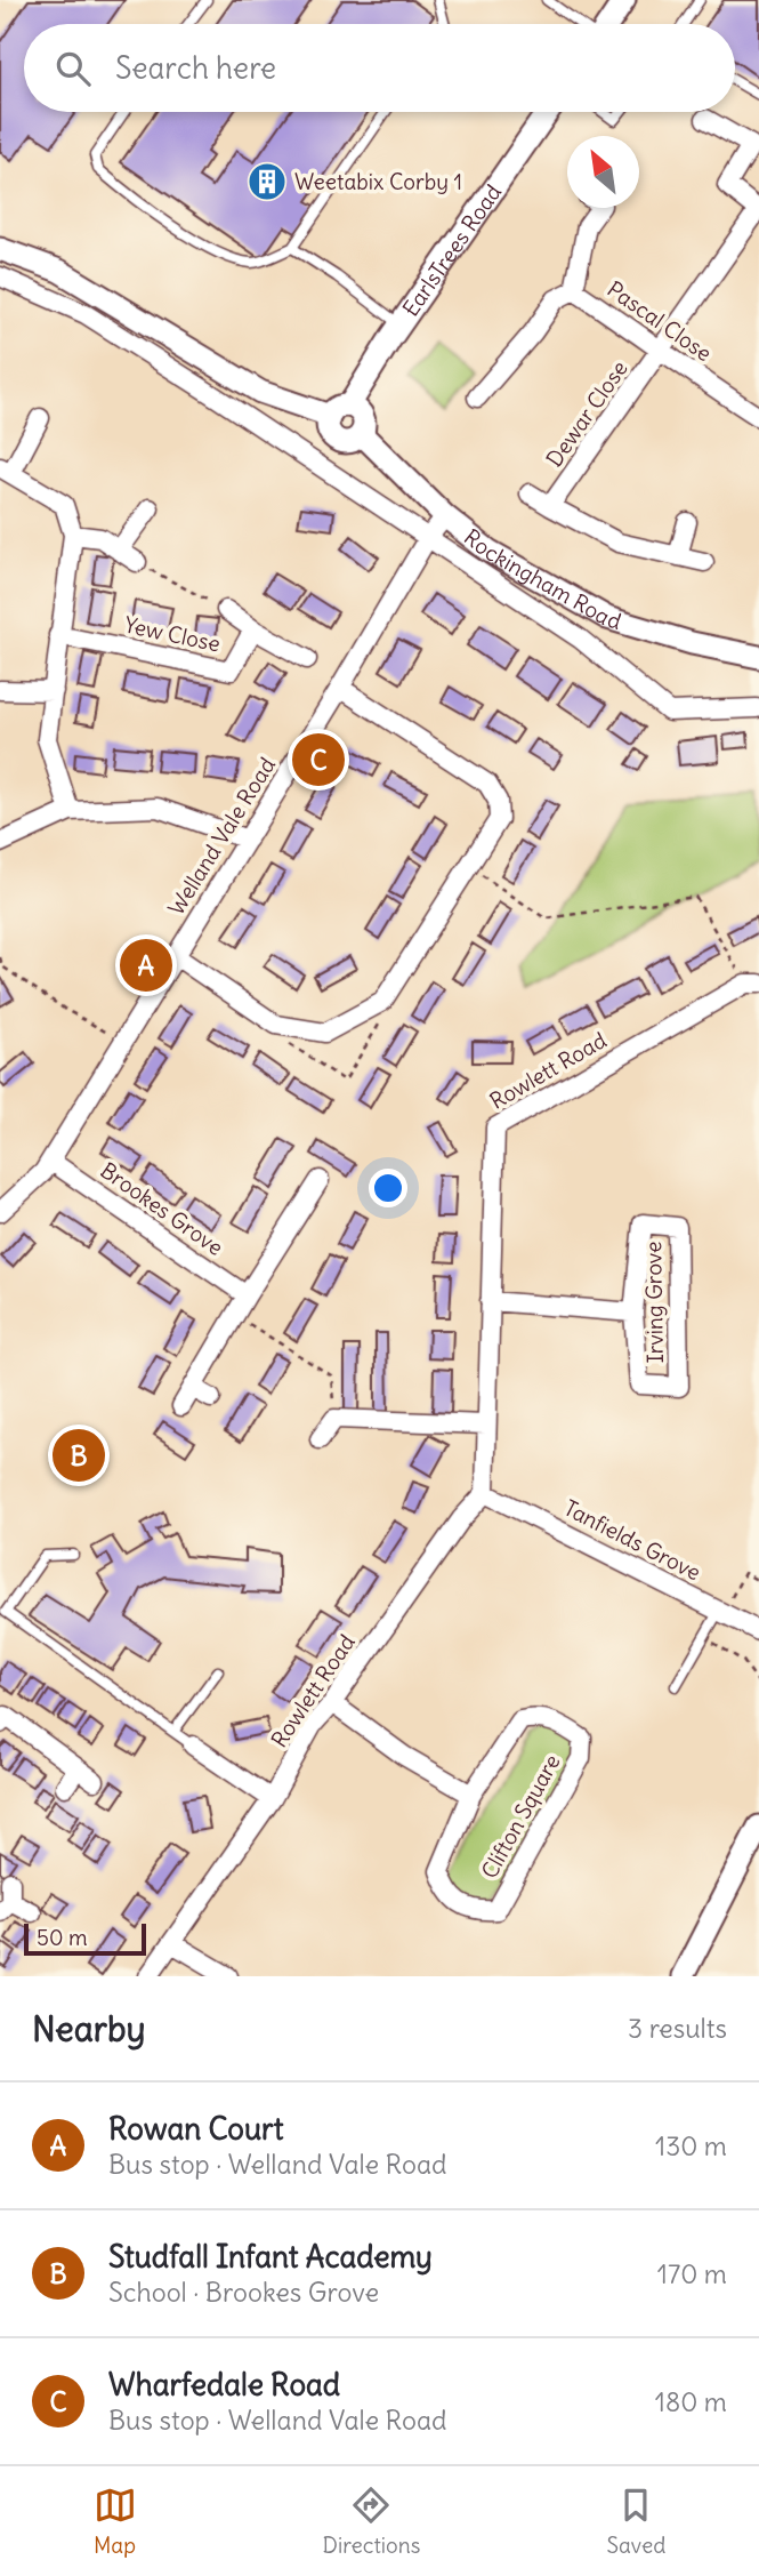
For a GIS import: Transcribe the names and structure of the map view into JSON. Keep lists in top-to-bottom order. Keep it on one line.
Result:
{"streets":{"street":["EarlsTrees Road","Pascal Close","Dewar Close","Rockingham Road","Yew Close","Welland Vale Road","Rowlett Road","Brookes Grove","Irving Grove","Tanfields Grove","Clifton Square"]},"crossings":[["EarlsTrees Road","Rockingham Road"],["Pascal Close","Dewar Close"],["Rockingham Road","Welland Vale Road"],["Welland Vale Road","Brookes Grove"],["Rowlett Road","Irving Grove"],["Rowlett Road","Tanfields Grove"]],"places":{"building":["Weetabix Corby 1"]},"scale_bar":"50 m","north":"top left","page":{"search":"Search here","pins":["C","A","B"],"scale":"50 m","heading":["Nearby","3 results"],"list":[{"mark":"A","name":"Rowan Court","note":"Bus stop · Welland Vale Road","value":"130 m"},{"mark":"B","name":"Studfall Infant Academy","note":"School · Brookes Grove","value":"170 m"},{"mark":"C","name":"Wharfedale Road","note":"Bus stop · Welland Vale Road","value":"180 m"}],"nav":["Map","Directions","Saved"]}}
